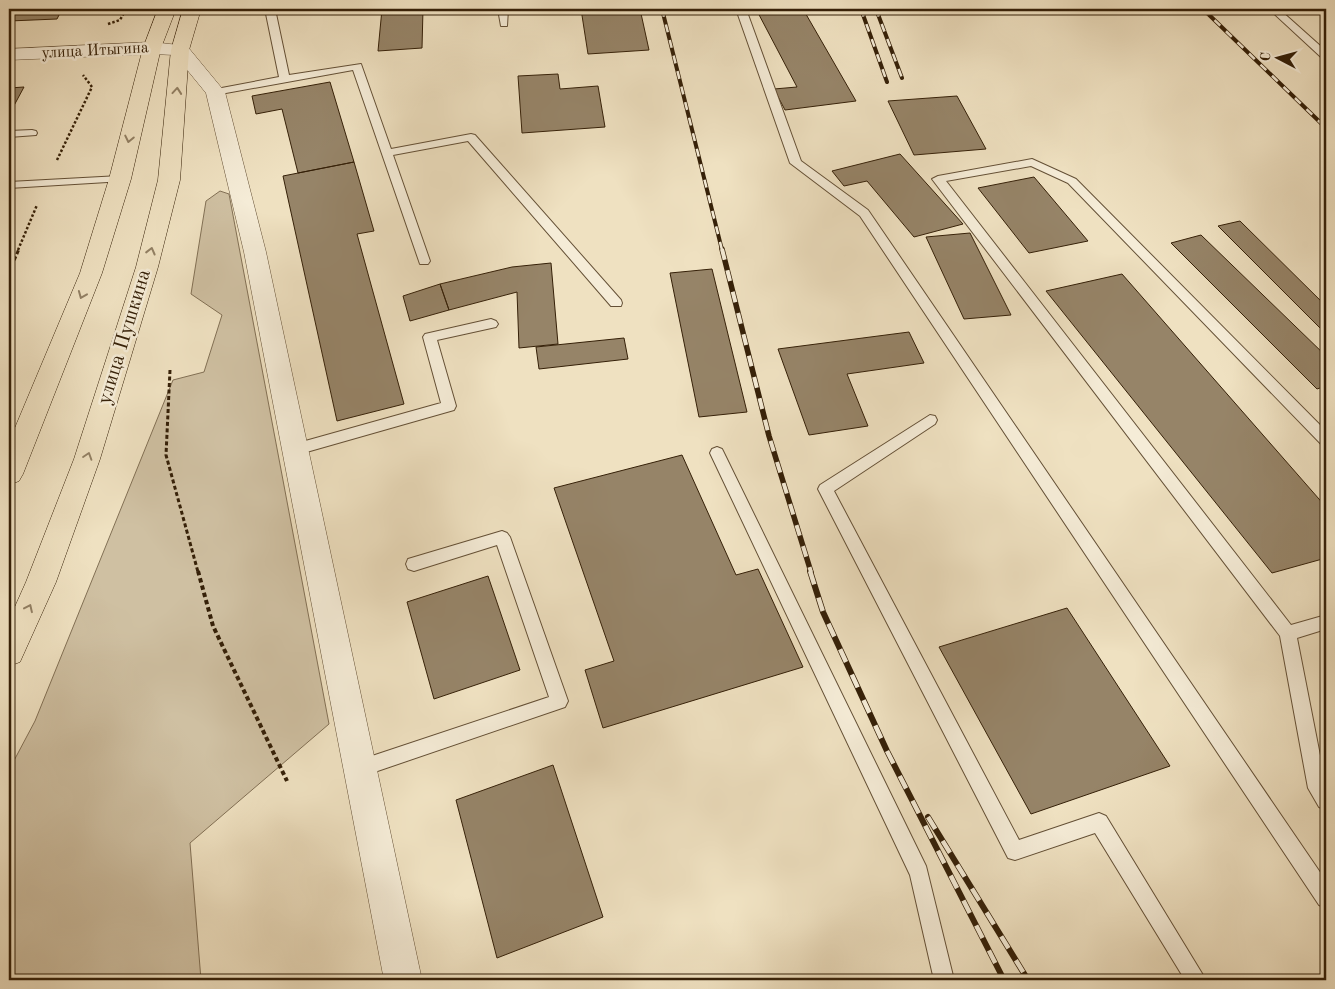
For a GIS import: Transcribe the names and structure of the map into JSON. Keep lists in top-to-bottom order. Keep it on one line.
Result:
{"streets":{"main road":["улица Пушкина"],"street":["улица Итыгина"]},"crossings":[["улица Итыгина","улица Пушкина"]],"north":"left"}
